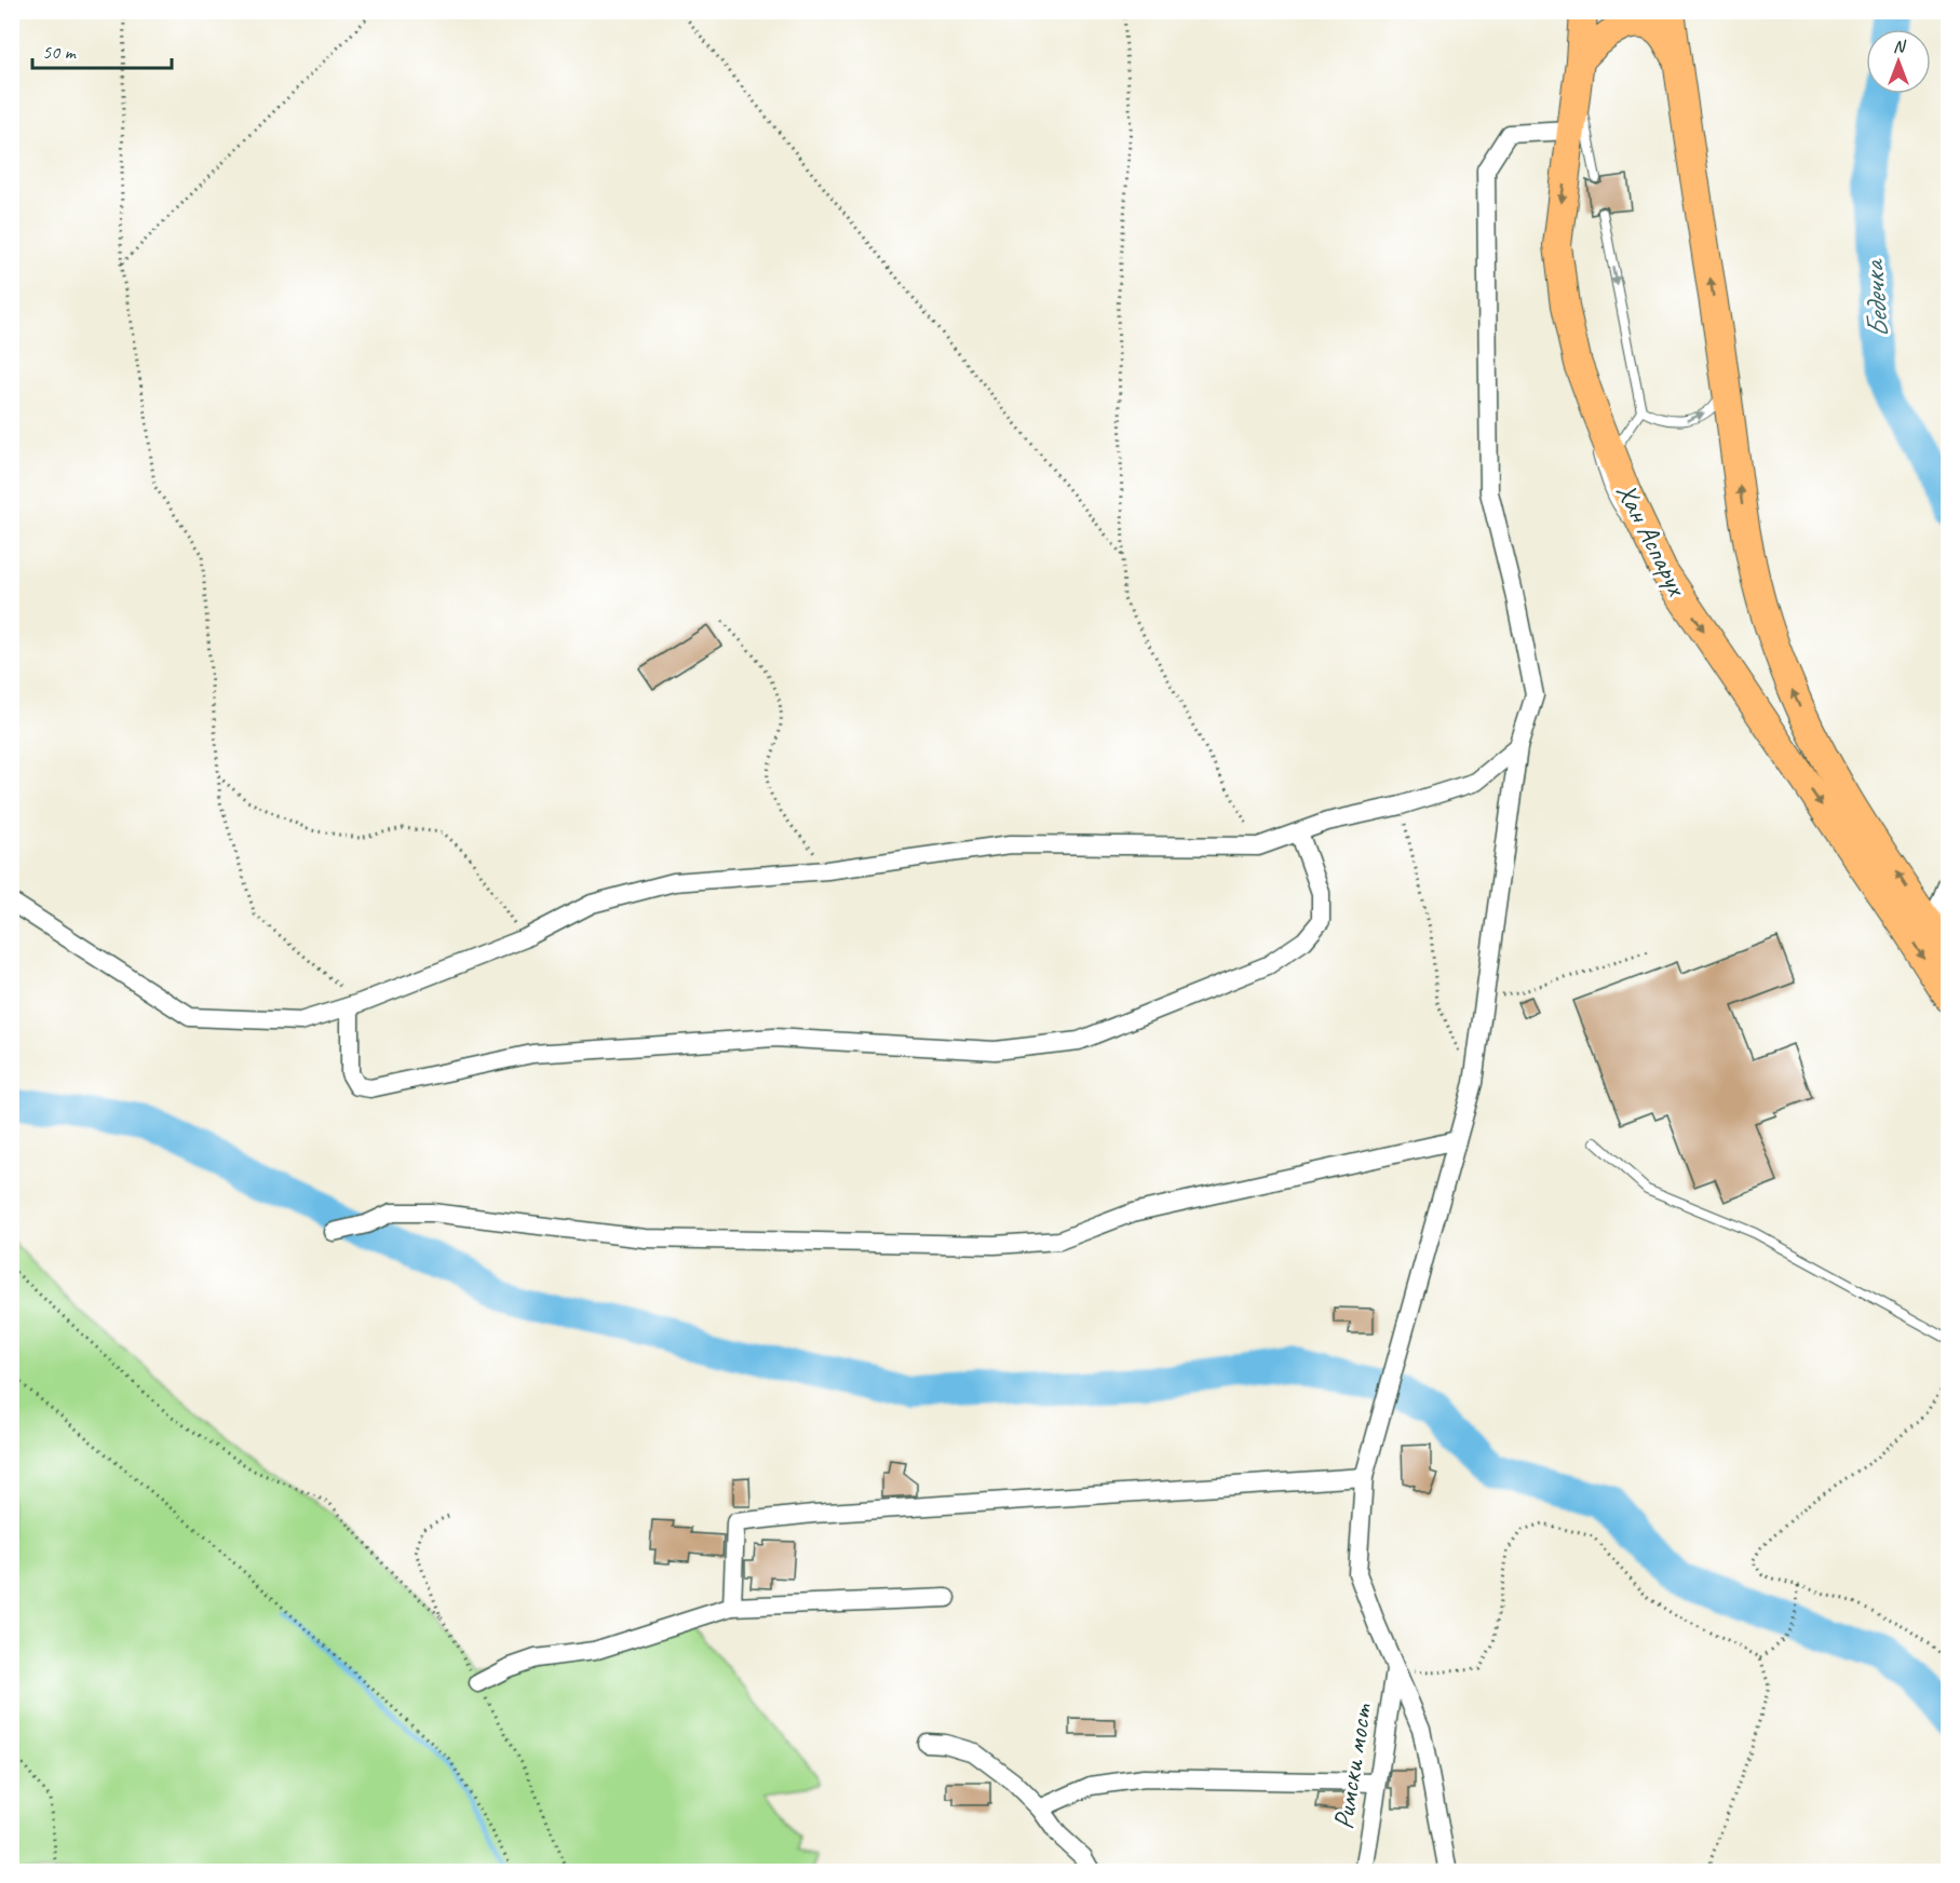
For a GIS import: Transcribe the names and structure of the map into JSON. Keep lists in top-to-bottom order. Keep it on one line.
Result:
{"streets":{"main road":["Хан Аспарух"],"street":["Римски мост"]},"water":["Бедечка"],"scale_bar":"50 m","north":"top"}
